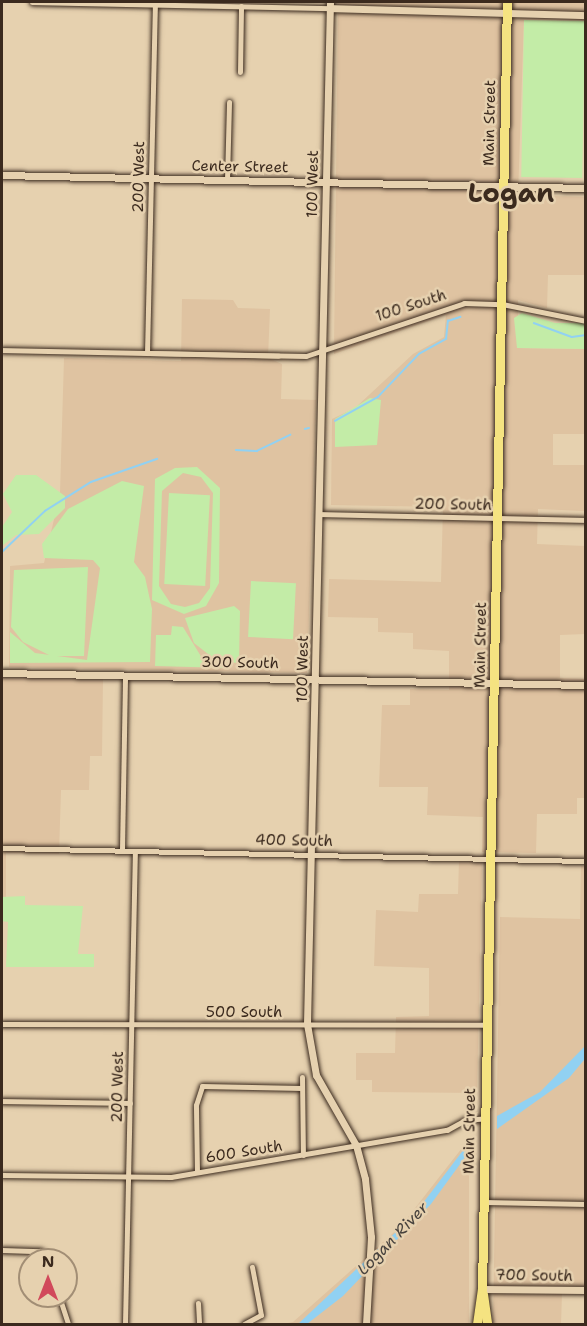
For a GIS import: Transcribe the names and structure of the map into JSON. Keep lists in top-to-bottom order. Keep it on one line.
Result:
{"streets":{"highway":["Main Street"],"street":["Center Street","200 West","100 West","100 South","200 South","300 South","400 South","500 South","600 South","700 South"]},"crossings":[["Main Street","Center Street"],["Main Street","100 South"],["Main Street","200 South"],["Main Street","300 South"],["Main Street","400 South"],["Main Street","500 South"],["Main Street","600 South"],["Main Street","700 South"],["Center Street","200 West"],["Center Street","100 West"],["200 West","100 South"],["200 West","400 South"],["200 West","500 South"],["200 West","600 South"],["100 West","100 South"],["100 West","200 South"],["100 West","300 South"],["100 West","400 South"],["100 West","500 South"],["100 West","600 South"]],"districts":["Logan"],"water":["Logan River"],"north":"top"}
